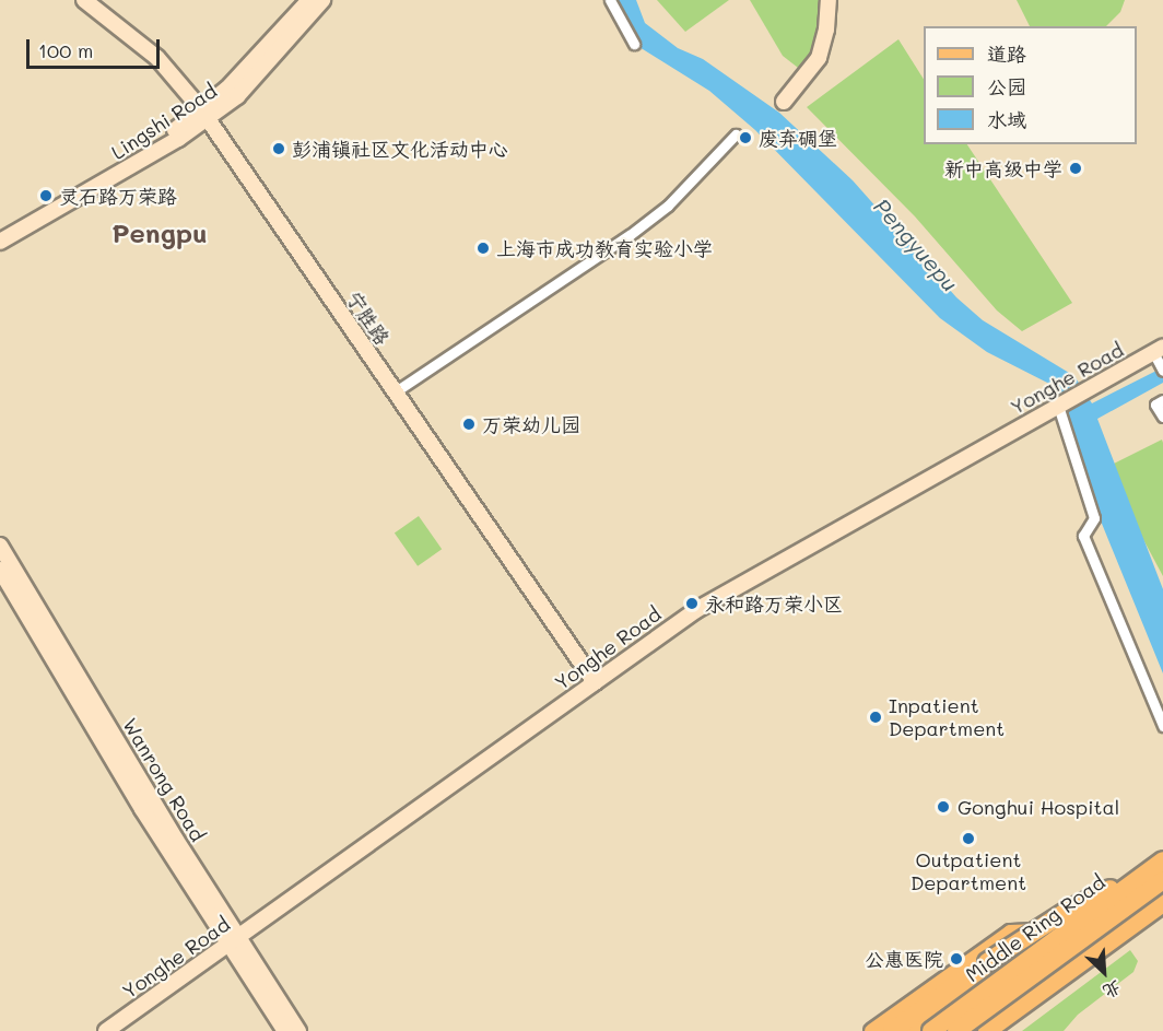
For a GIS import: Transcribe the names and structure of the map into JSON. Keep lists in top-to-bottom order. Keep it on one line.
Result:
{"streets":{"highway":["Middle Ring Road"],"street":["Lingshi Road","宁胜路","Yonghe Road","Wanrong Road"]},"crossings":[["Lingshi Road","宁胜路"],["宁胜路","Yonghe Road"],["Yonghe Road","Wanrong Road"]],"districts":["Pengpu"],"water":["Pengyuepu"],"places":["废弃碉堡","彭浦镇社区文化活动中心","新中高级中学","灵石路万荣路","上海市成功教育实验小学","万荣幼儿园","永和路万荣小区","Inpatient Department","Gonghui Hospital","Outpatient Department","公惠医院"],"legend":["道路","公园","水域"],"scale_bar":"100 m","north":"bottom right"}
